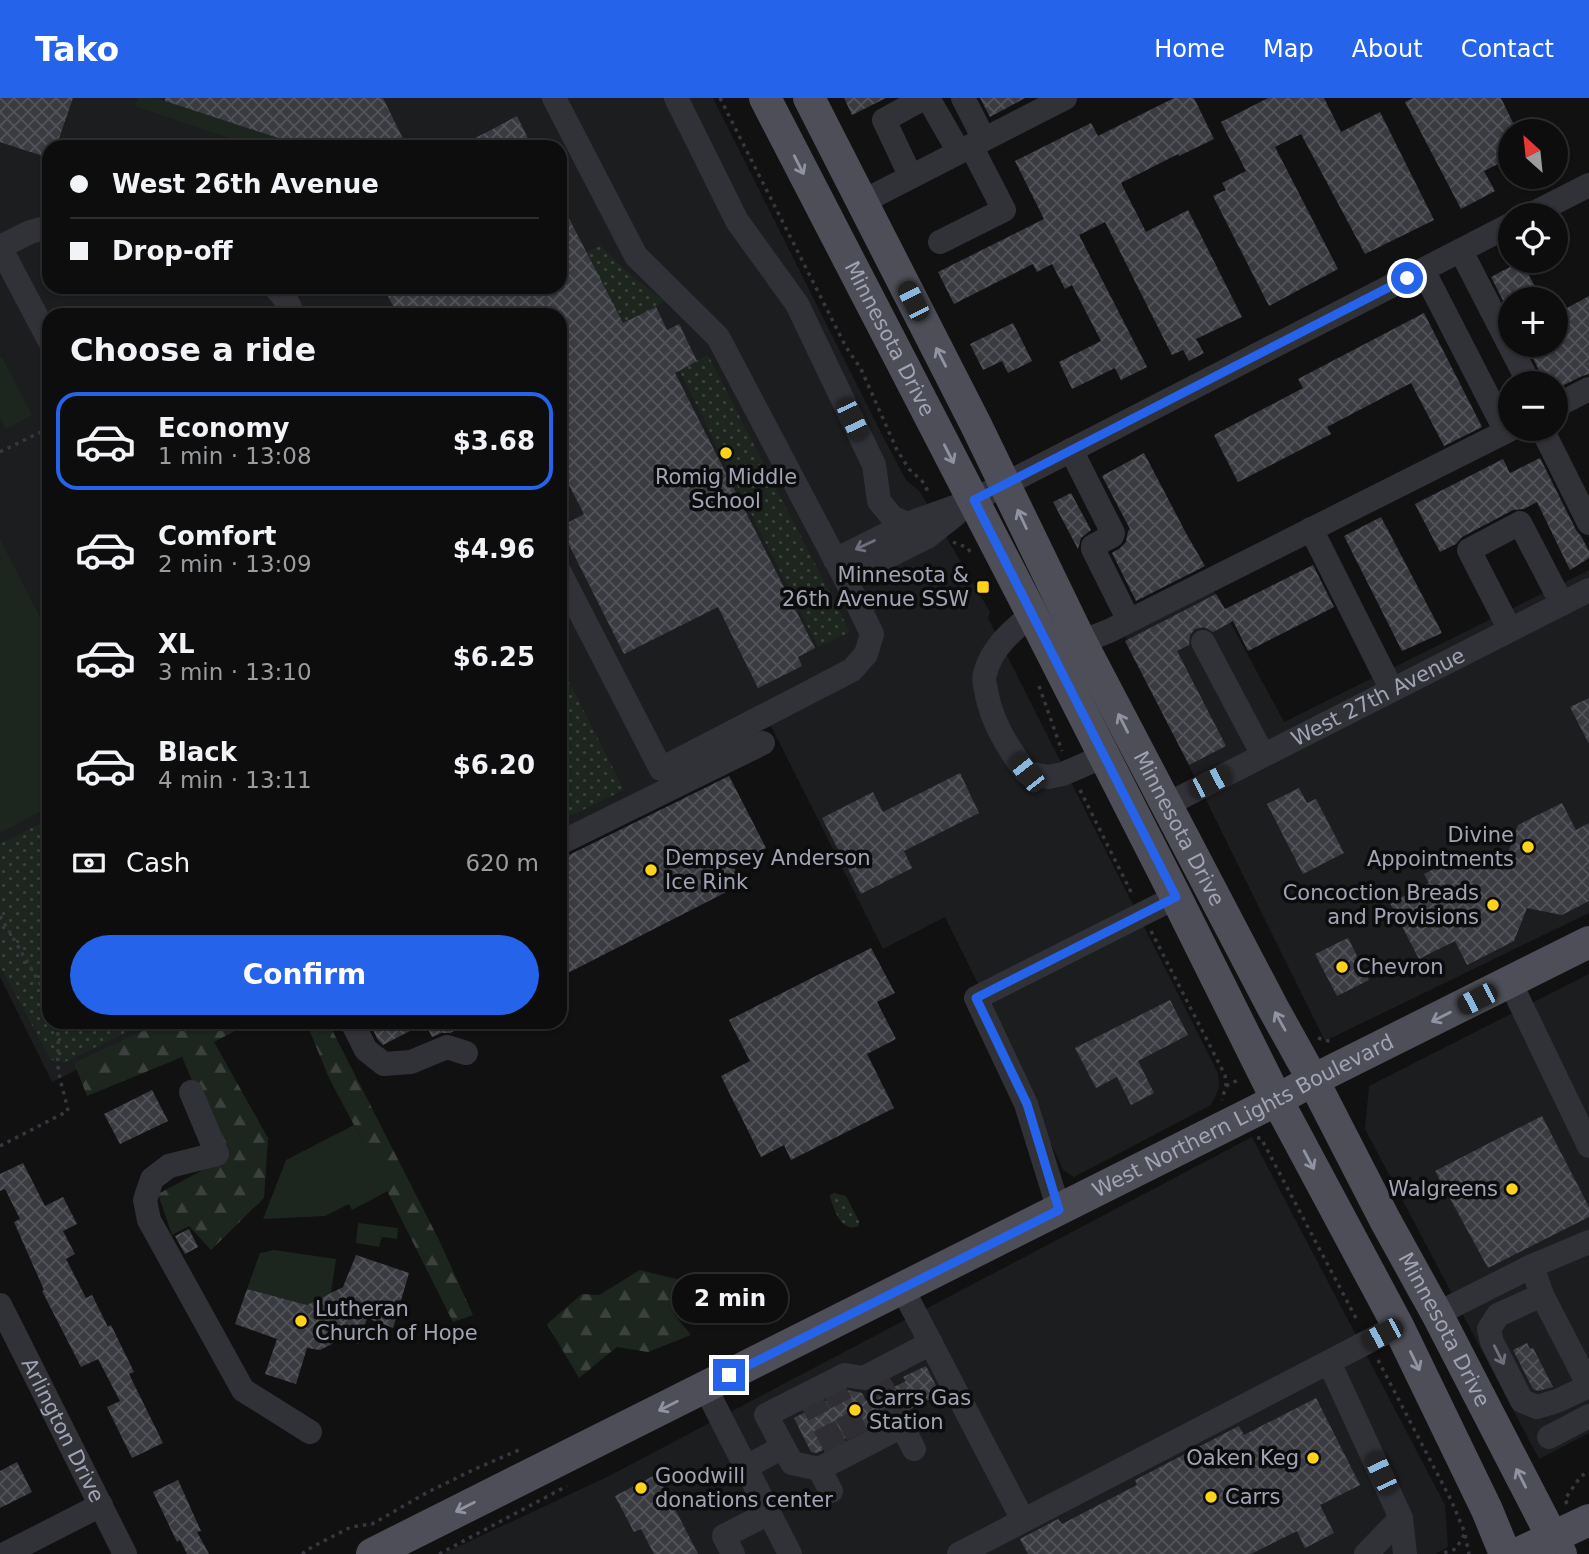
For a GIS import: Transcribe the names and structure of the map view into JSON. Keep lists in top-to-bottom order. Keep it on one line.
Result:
{"streets":{"main road":["Minnesota Drive","West Northern Lights Boulevard"],"street":["West 27th Avenue","Arlington Drive"]},"crossings":[["Minnesota Drive","West 27th Avenue"],["Minnesota Drive","West Northern Lights Boulevard"]],"one_way":["West Northern Lights Boulevard"],"places":{"other":["Romig Middle School","Divine Appointments","Dempsey Anderson Ice Rink","Concoction Breads and Provisions","Chevron","Walgreens","Lutheran Church of Hope","Carrs Gas Station","Oaken Keg","Goodwill donations center","Carrs"],"transit":["Minnesota & 26th Avenue SSW"]},"north":"top left","page":{"header":"Tako","nav":["Home","Map","About","Contact"],"map_buttons":["+","−"],"banner":["West 26th Avenue","Drop-off"],"heading":"Choose a ride","list":[{"name":"Economy","note":"1 min · 13:08","value":"$3.68"},{"name":"Comfort","note":"2 min · 13:09","value":"$4.96"},{"name":"XL","note":"3 min · 13:10","value":"$6.25"},{"name":"Black","note":"4 min · 13:11","value":"$6.20"}],"pay":["Cash","620 m"],"buttons":"Confirm","bubble":"2 min"}}
